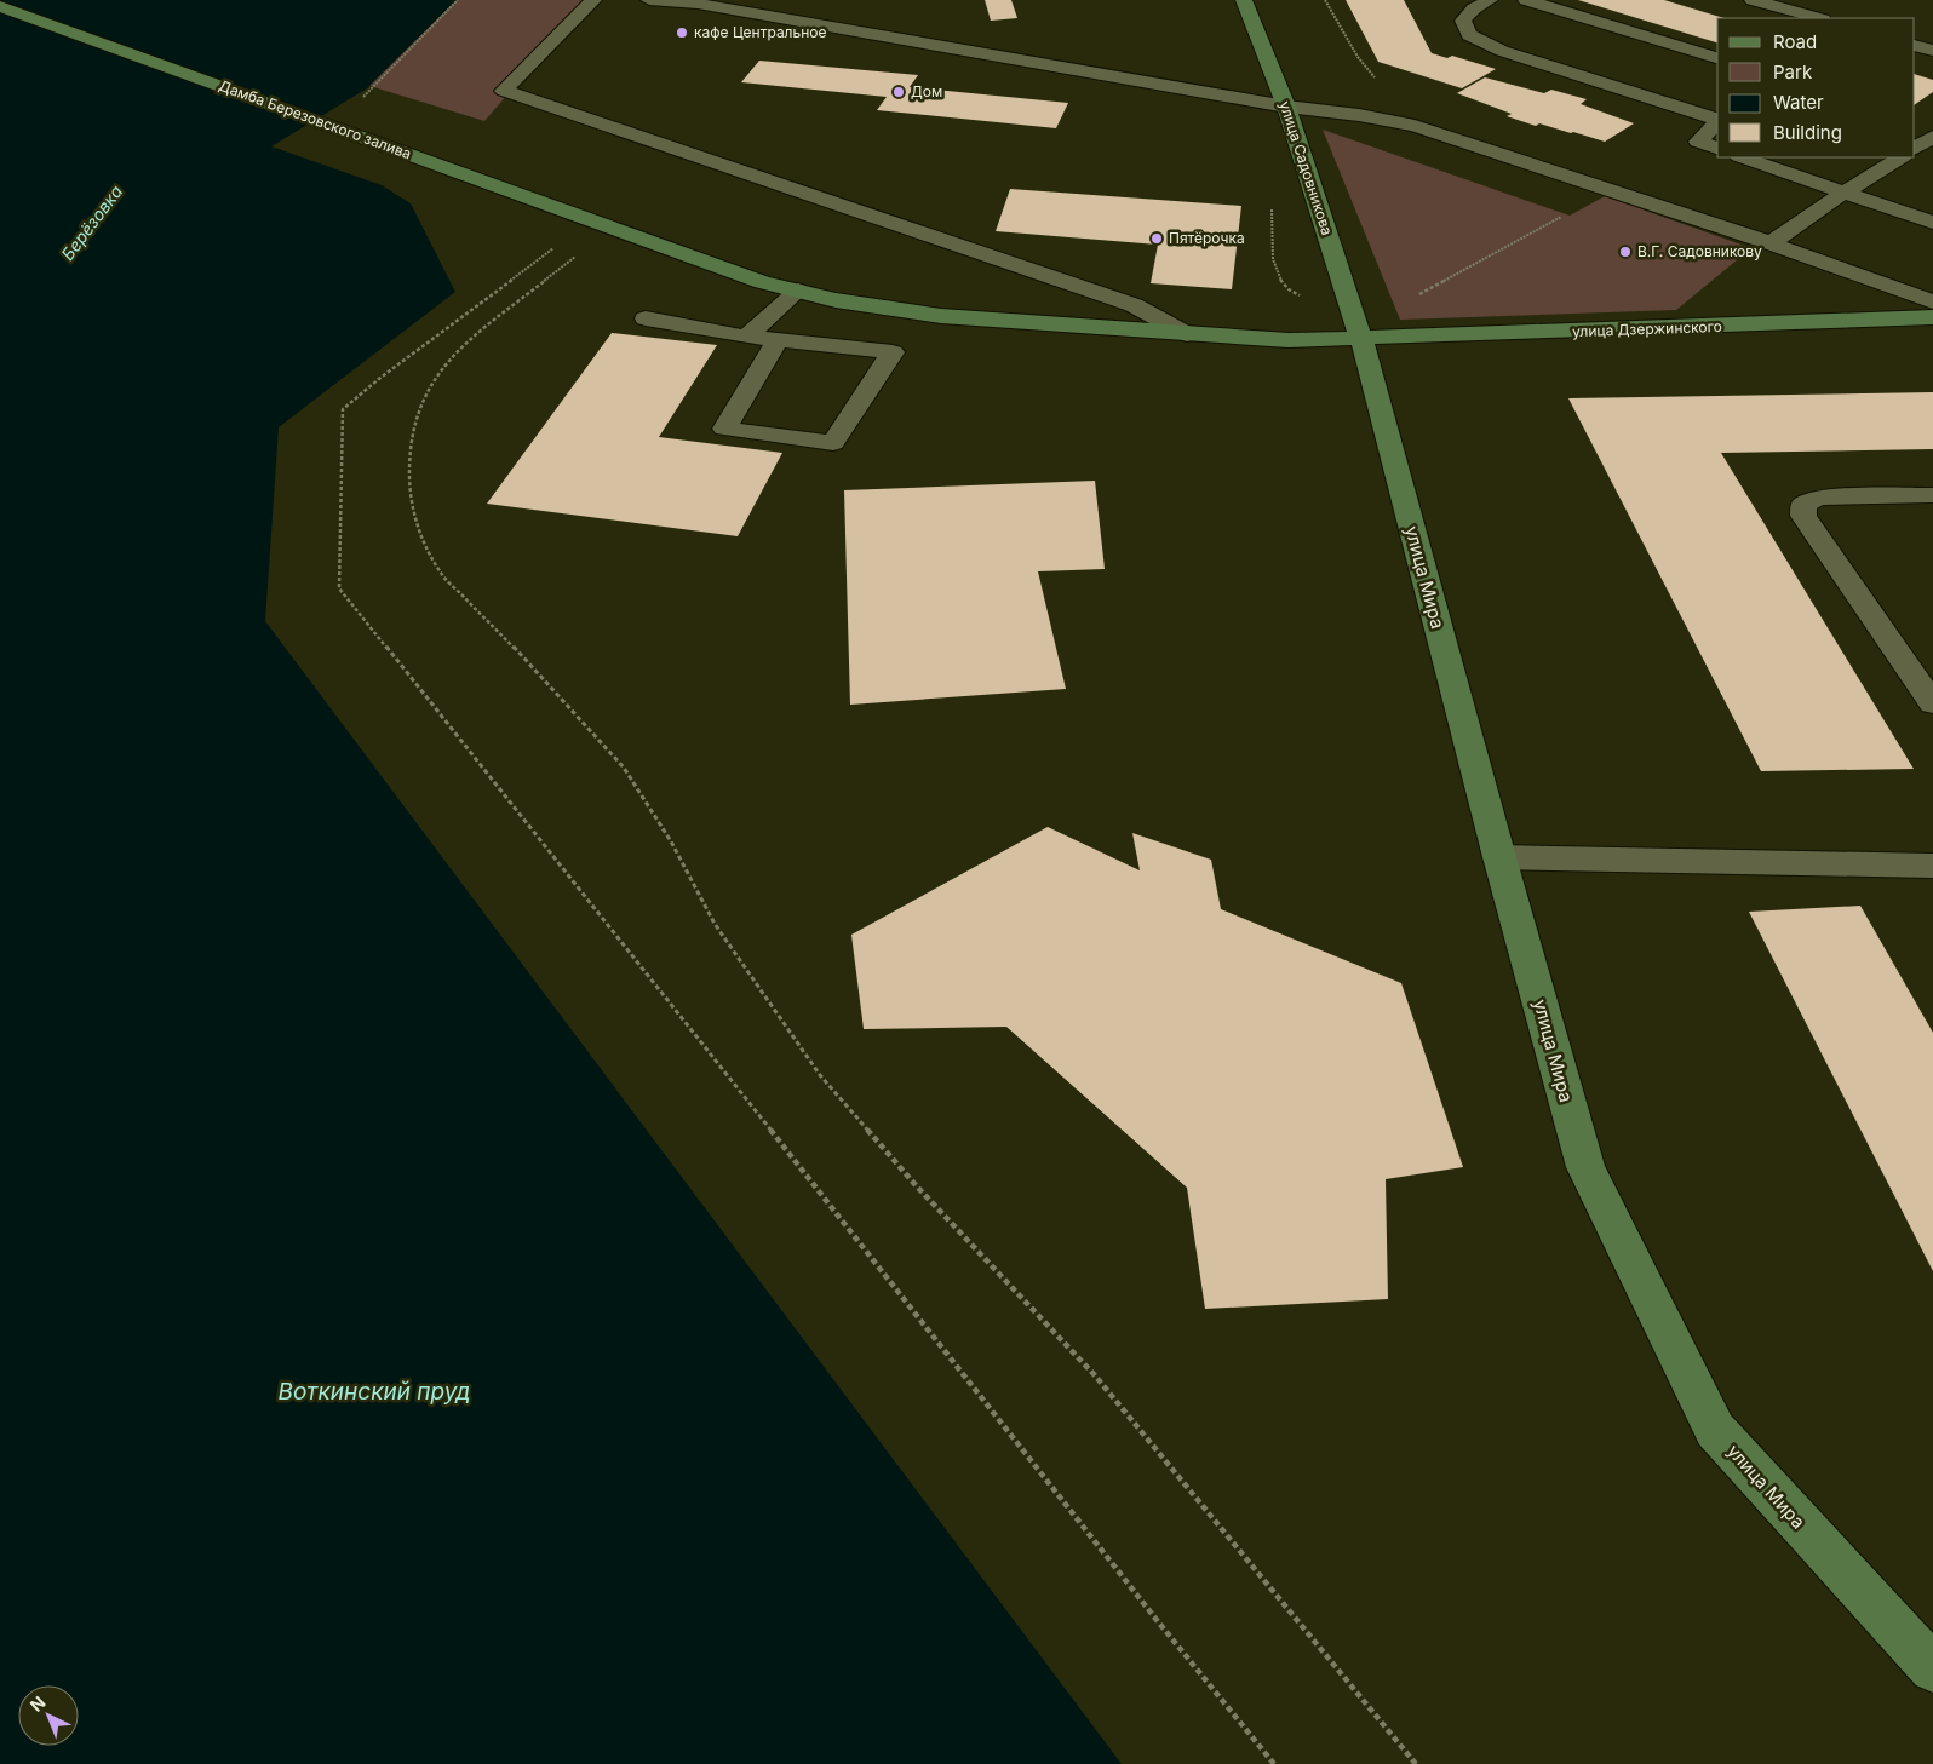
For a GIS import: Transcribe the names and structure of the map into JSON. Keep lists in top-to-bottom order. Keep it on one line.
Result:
{"streets":{"main road":["Дамба Березовского залива","улица Садовникова","улица Дзержинского","улица Мира"]},"crossings":[["Дамба Березовского залива","улица Дзержинского"],["улица Садовникова","улица Дзержинского"],["улица Садовникова","улица Мира"],["улица Дзержинского","улица Мира"]],"water":["Берёзовка","Воткинский пруд"],"places":["кафе Центральное","Дом","Пятёрочка","В.Г. Садовникову"],"legend":["Road","Park","Water","Building"],"north":"top left"}
